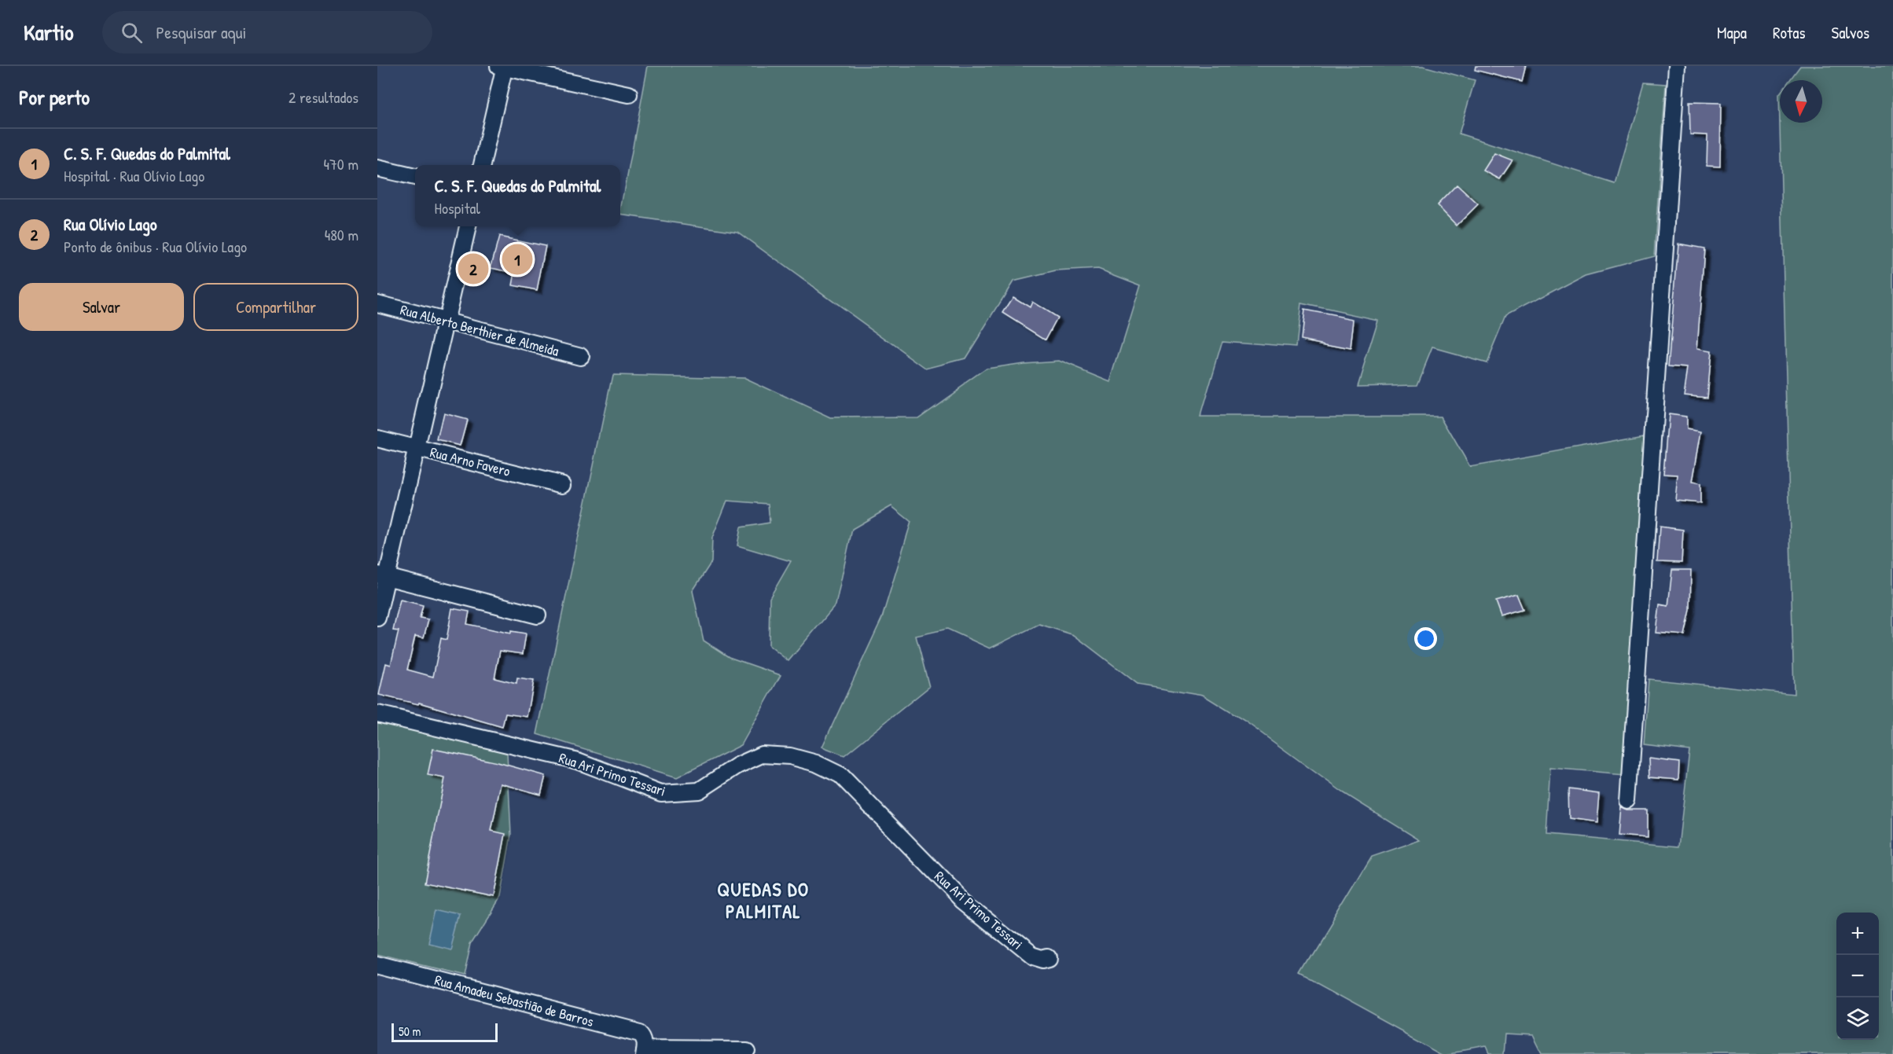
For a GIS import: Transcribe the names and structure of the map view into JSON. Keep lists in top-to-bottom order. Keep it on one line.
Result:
{"streets":{"street":["Rua Alberto Berthier de Almeida","Rua Arno Favero","Rua Ari Primo Tessari","Rua Amadeu Sebastião de Barros"]},"districts":["QUEDAS DO PALMITAL"],"scale_bar":"50 m","north":"bottom","page":{"header":"Kartio","search":"Pesquisar aqui","nav":["Mapa","Rotas","Salvos"],"heading":["Por perto","2 resultados"],"list":[{"mark":"1","name":"C. S. F. Quedas do Palmital","note":"Hospital · Rua Olívio Lago","value":"470 m"},{"mark":"2","name":"Rua Olívio Lago","note":"Ponto de ônibus · Rua Olívio Lago","value":"480 m"}],"popup":["C. S. F. Quedas do Palmital","Hospital"],"pins":["1","2"],"buttons":["Salvar","Compartilhar"],"map_buttons":["+","−"],"scale":"50 m"}}
